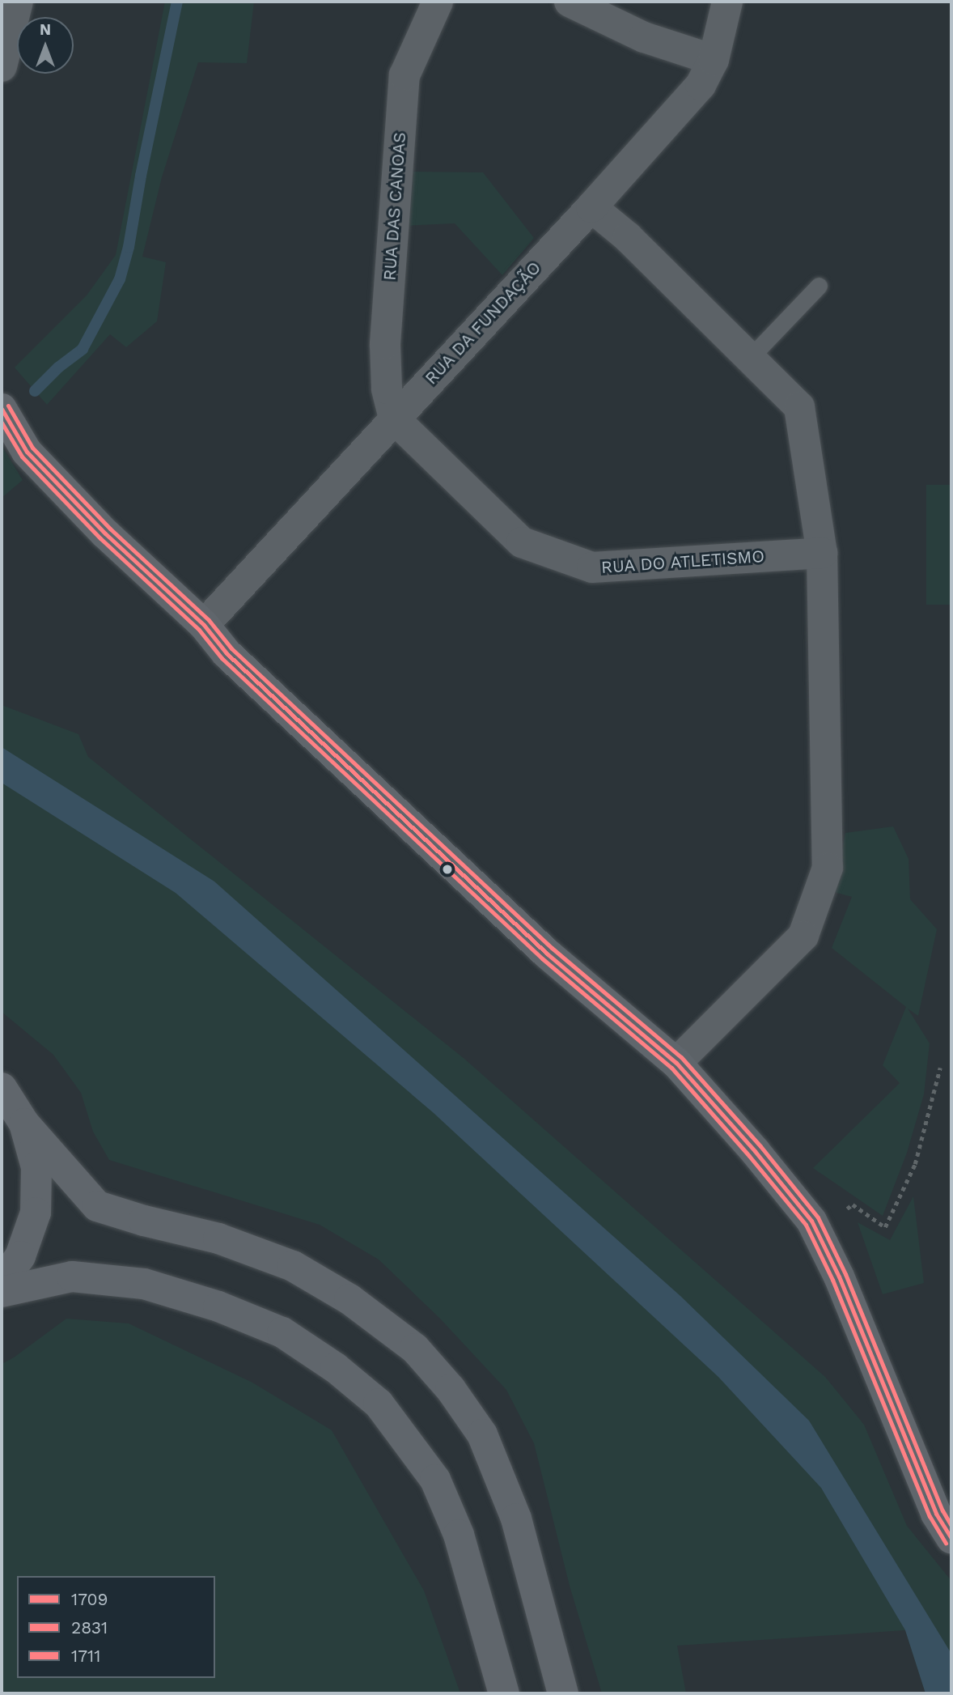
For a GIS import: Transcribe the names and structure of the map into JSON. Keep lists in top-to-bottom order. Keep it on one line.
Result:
{"streets":{"street":["RUA DAS CANOAS","RUA DA FUNDAÇÃO","RUA DO ATLETISMO"]},"crossings":[["RUA DAS CANOAS","RUA DA FUNDAÇÃO"],["RUA DAS CANOAS","RUA DO ATLETISMO"],["RUA DA FUNDAÇÃO","RUA DO ATLETISMO"]],"lines":["transit line 1711","transit line 1709","transit line 2831"],"legend":["1709","2831","1711"],"north":"top"}
